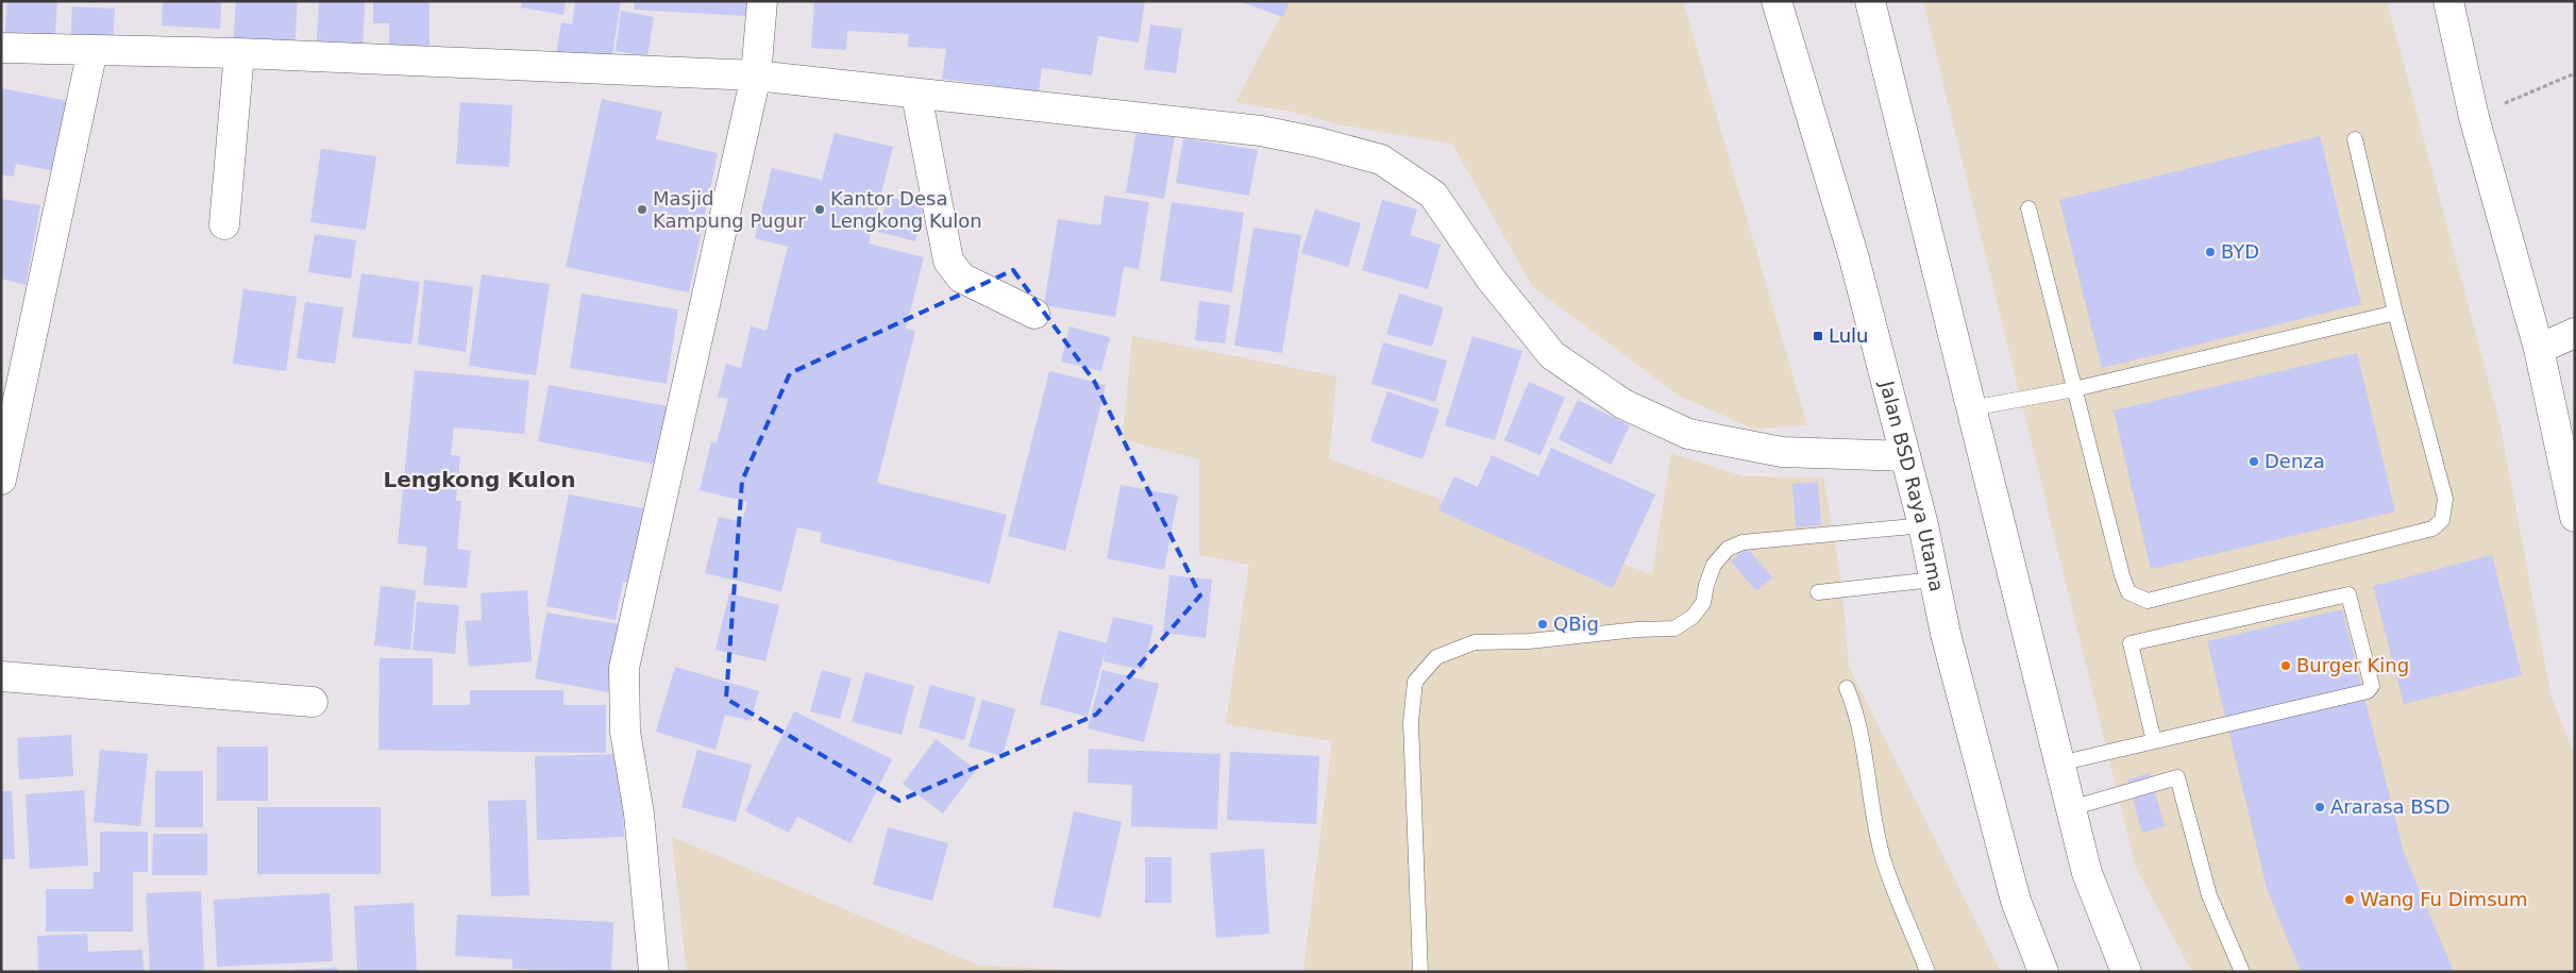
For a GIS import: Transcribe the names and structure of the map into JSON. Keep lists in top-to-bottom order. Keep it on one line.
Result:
{"streets":{"street":["Jalan BSD Raya Utama"]},"districts":["Lengkong Kulon"],"places":{"other":["Masjid Kampung Pugur","Kantor Desa Lengkong Kulon","BYD","Denza","QBig","Burger King","Ararasa BSD","Wang Fu Dimsum"],"transit":["Lulu"]}}
